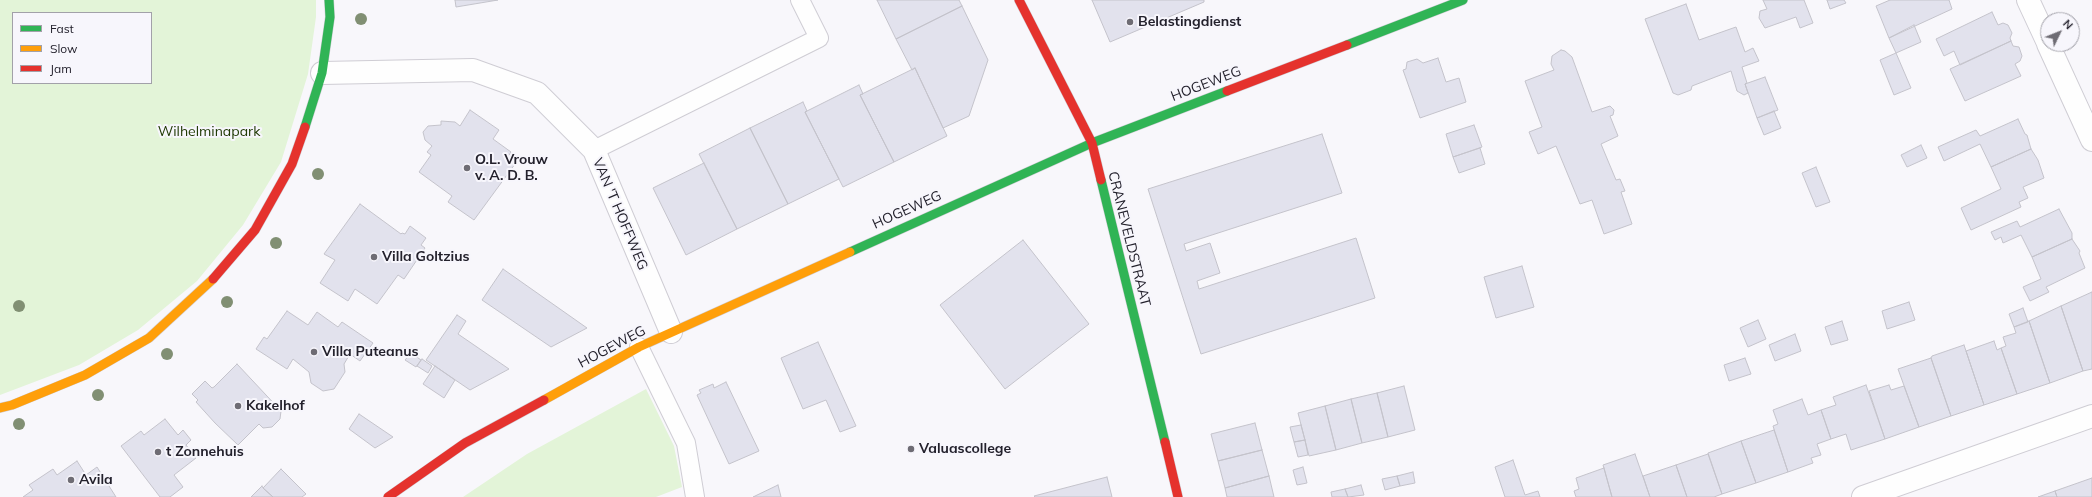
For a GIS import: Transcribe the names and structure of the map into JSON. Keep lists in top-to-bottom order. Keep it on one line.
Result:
{"streets":{"street":["HOGEWEG","VAN 'T HOFFWEG","CRANEVELDSTRAAT"]},"crossings":[["HOGEWEG","VAN 'T HOFFWEG"],["HOGEWEG","CRANEVELDSTRAAT"]],"parks":["Wilhelminapark"],"places":["Belastingdienst","O.L. Vrouw v. A. D. B.","Villa Goltzius","Villa Puteanus","Kakelhof","Valuascollege","t Zonnehuis","Avila"],"legend":["Fast","Slow","Jam"],"north":"top right"}
